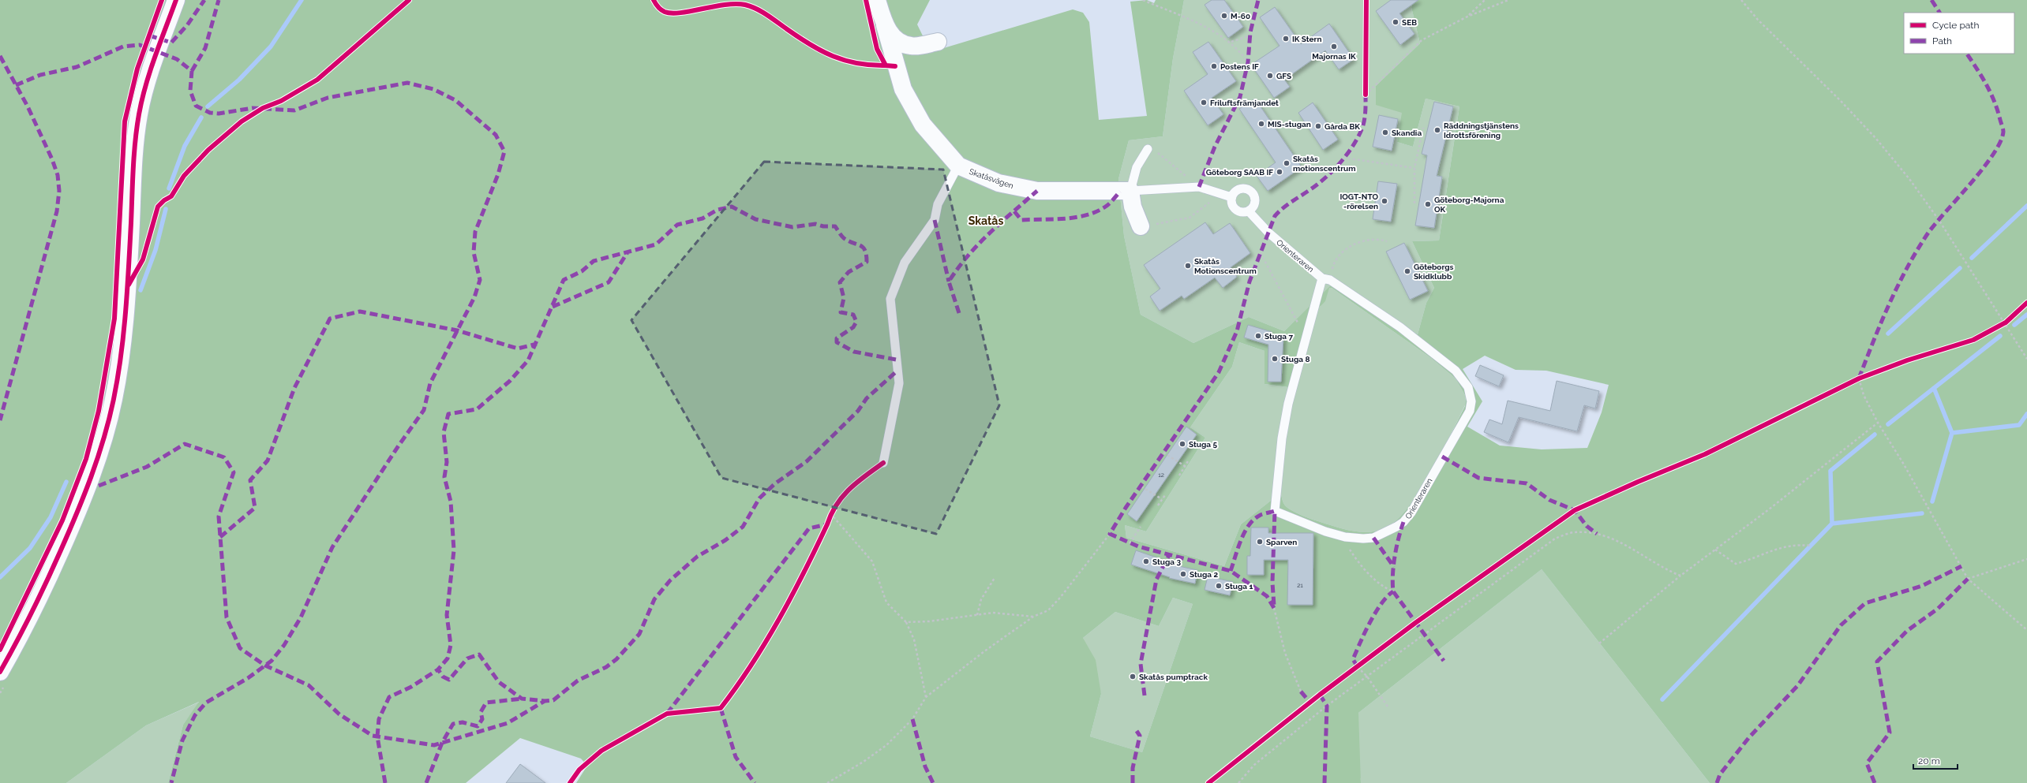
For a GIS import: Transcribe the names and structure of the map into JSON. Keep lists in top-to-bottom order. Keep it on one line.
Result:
{"streets":{"street":["Skatåsvägen"],"lane":["Orienteraren"]},"districts":["Skatås"],"places":["M-60","SEB","IK Stern","Majornas IK","Postens IF","GFS","Friluftsfrämjandet","MIS-stugan","Gårda BK","Räddningstjänstens Idrottsförening","Skandia","Skatås motionscentrum","Göteborg SAAB IF","IOGT-NTO -rörelsen","Göteborg-Majorna OK","Skatås Motionscentrum","Göteborgs Skidklubb","Stuga 7","Stuga 8","Stuga 5","Sparven","Stuga 3","Stuga 2","Stuga 1","Skatås pumptrack"],"house_numbers":["12","21"],"legend":["Cycle path","Path"],"scale_bar":"20 m"}
